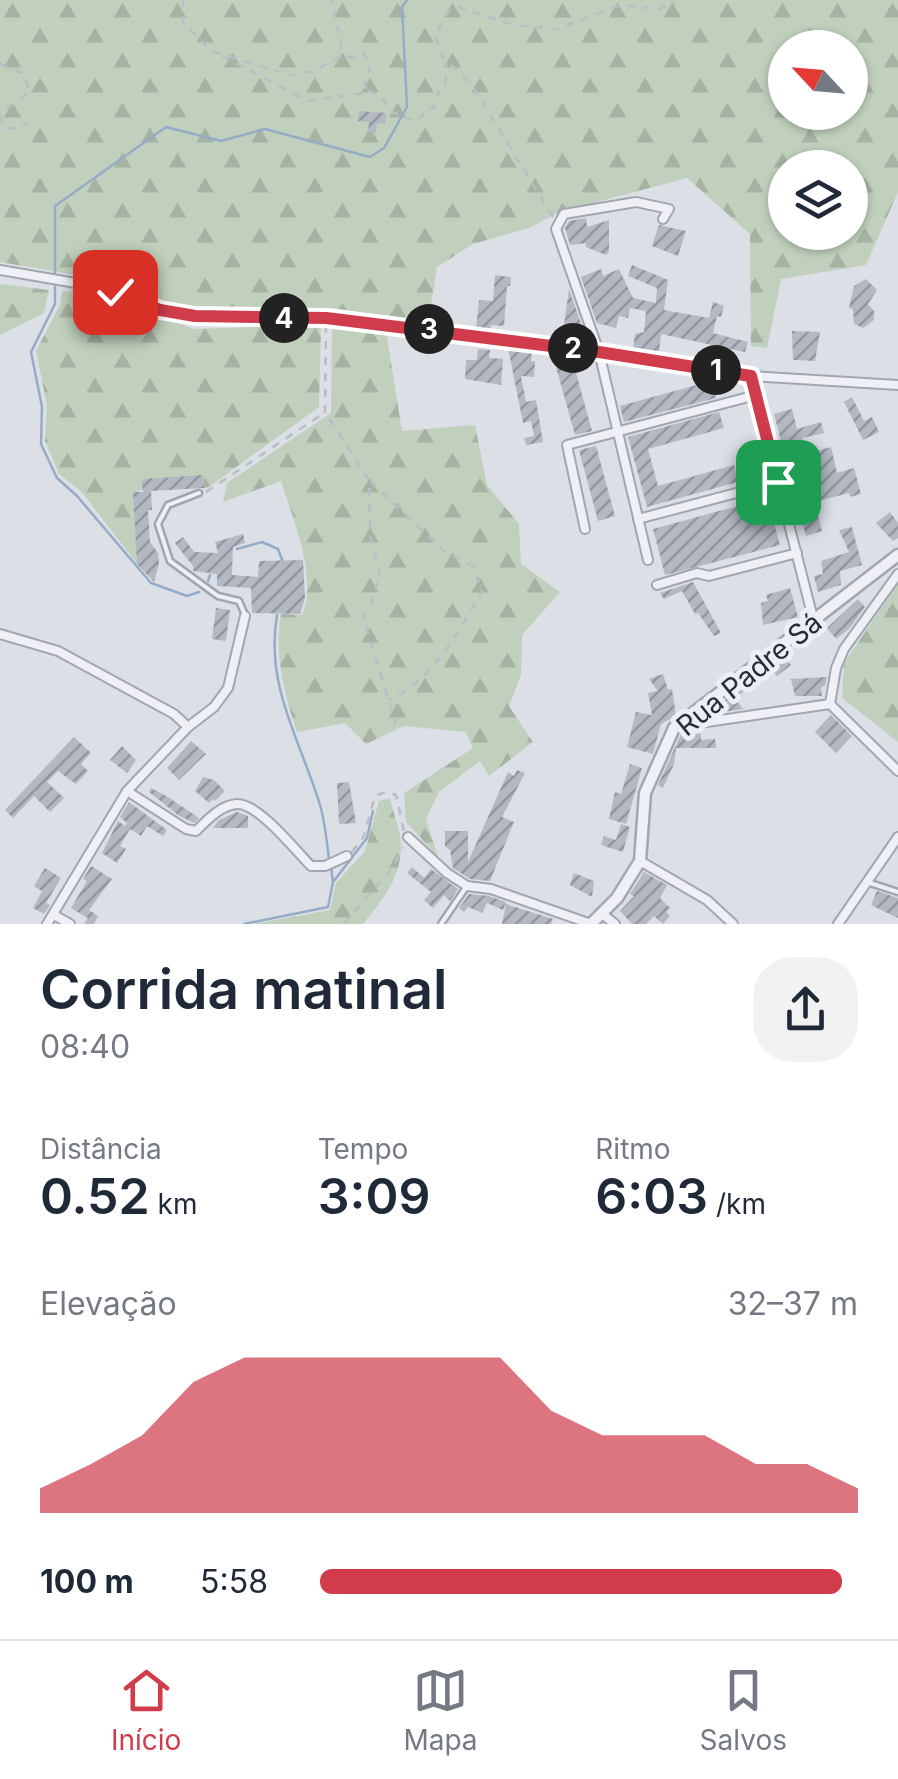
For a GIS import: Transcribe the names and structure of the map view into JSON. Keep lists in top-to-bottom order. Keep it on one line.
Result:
{"streets":{"street":["Rua Padre Sá"]},"north":"top left","page":{"pins":["4","3","2","1"],"heading":["Corrida matinal","08:40"],"stats":[["Distância","0.52 km"],["Tempo","3:09"],["Ritmo","6:03 /km"]],"chart":["Elevação","32–37 m"],"list":[{"name":"100 m","note":"5:58"}],"tabs":["Início","Mapa","Salvos"]}}
